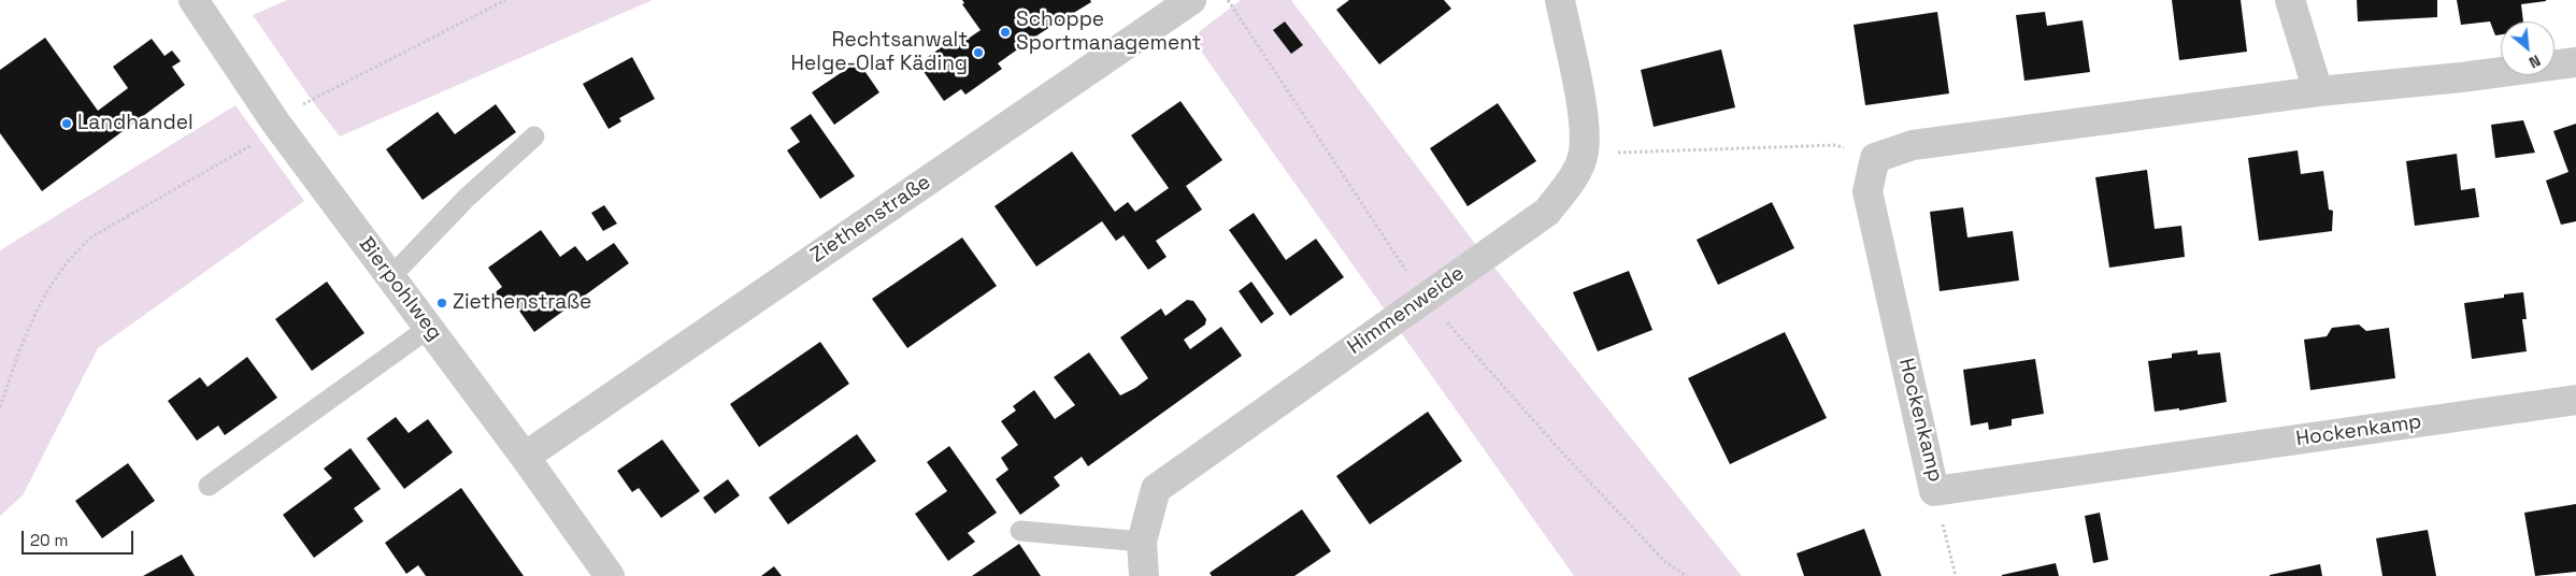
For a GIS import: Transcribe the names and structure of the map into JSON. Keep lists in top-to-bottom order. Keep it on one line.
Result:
{"streets":{"street":["Ziethenstraße","Bierpohlweg","Himmenweide","Hockenkamp"]},"crossings":[["Ziethenstraße","Bierpohlweg"]],"places":["Schoppe Sportmanagement","Rechtsanwalt Helge-Olaf Käding","Landhandel","Ziethenstraße"],"scale_bar":"20 m","north":"bottom right"}
